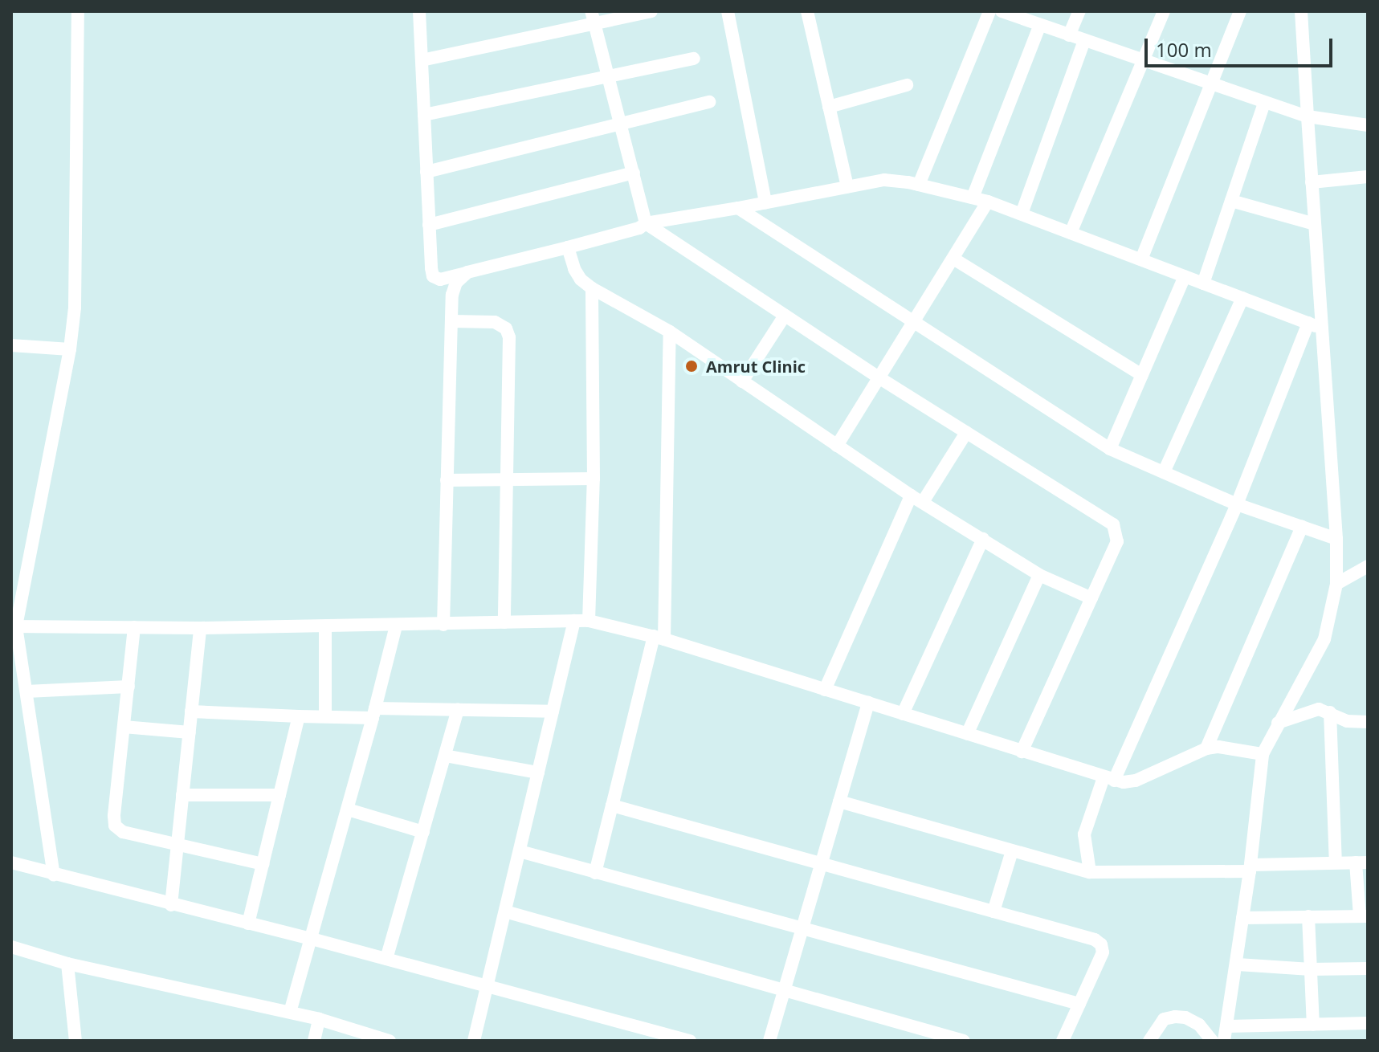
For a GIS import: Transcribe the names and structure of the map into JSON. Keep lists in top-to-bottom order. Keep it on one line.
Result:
{"places":["Amrut Clinic"],"scale_bar":"100 m"}
